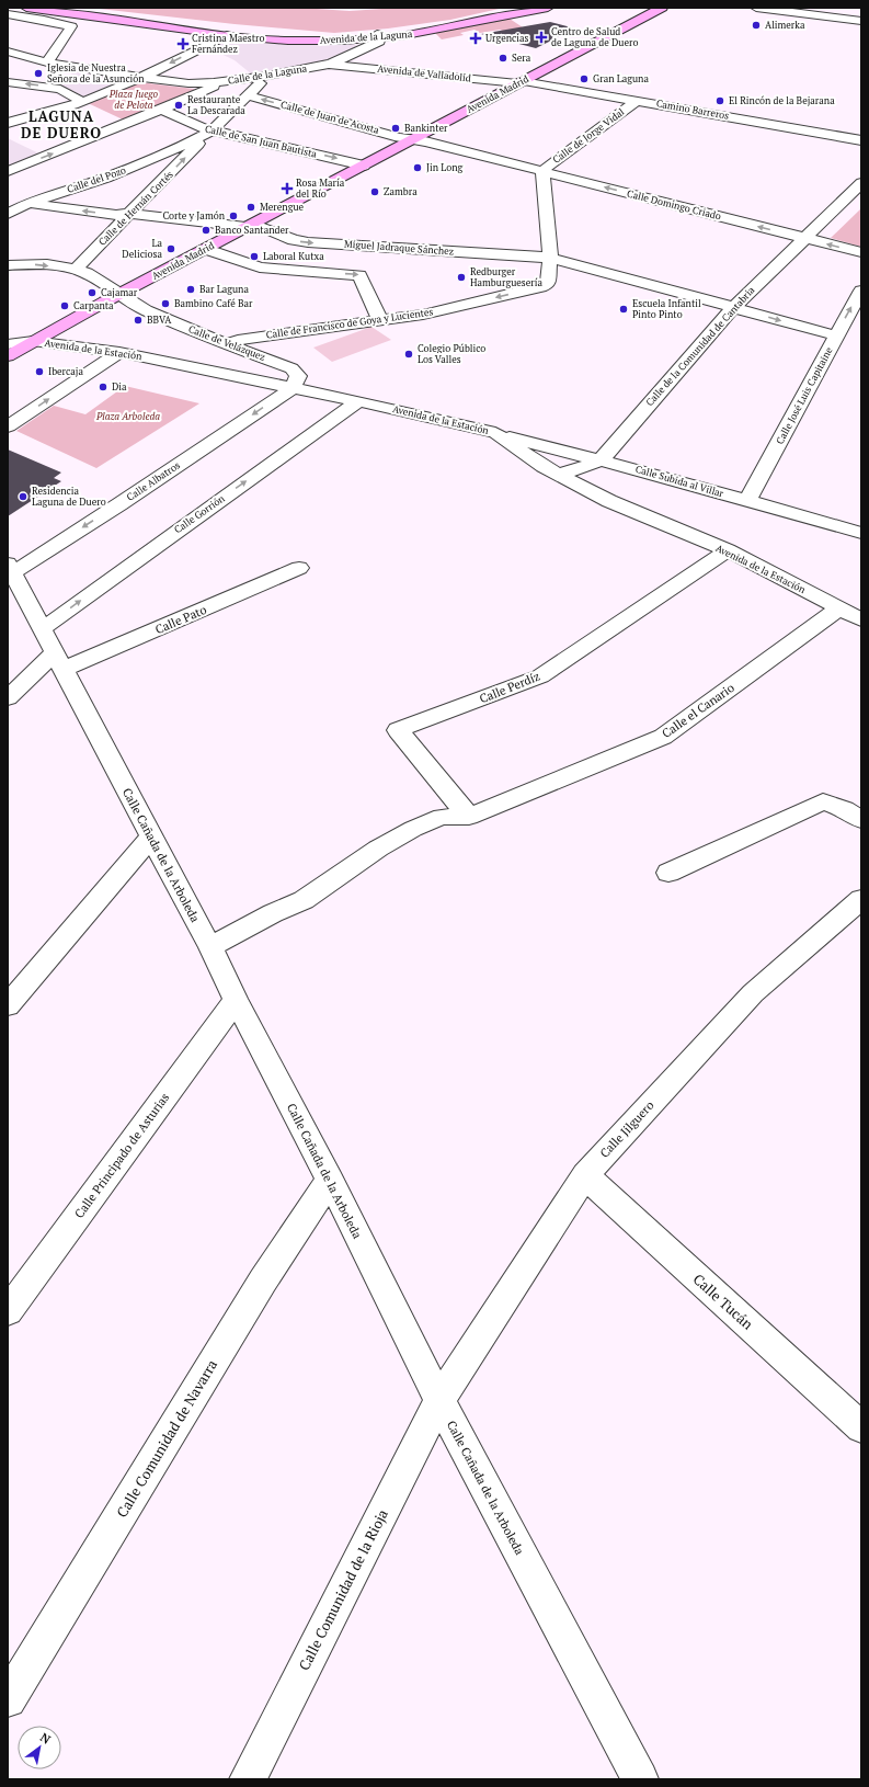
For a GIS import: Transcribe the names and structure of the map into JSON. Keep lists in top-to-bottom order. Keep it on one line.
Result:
{"streets":{"street":["Avenida de la Laguna","Avenida de Valladolid","Calle de la Laguna","Avenida Madrid","Camino Barreros","Calle de Juan de Acosta","Calle de Jorge Vidal","Calle de San Juan Bautista","Calle del Pozo","Calle Domingo Criado","Calle de Hernán Cortés","Miguel Jadraque Sánchez","Calle de Francisco de Goya y Lucientes","Calle de Velázquez","Calle de la Comunidad de Cantabria","Avenida de la Estación","Calle José Luis Capitaine","Calle Albatros","Calle Subida al Villar","Calle Gorrión","Calle Pato","Calle Perdíz","Calle el Canario","Calle Cañada de la Arboleda","Calle Jilguero","Calle Principado de Asturias","Calle Tucán","Calle Comunidad de Navarra","Calle Comunidad de la Rioja"]},"crossings":[["Avenida de la Laguna","Calle de la Laguna"],["Avenida de Valladolid","Calle de la Laguna"],["Avenida de Valladolid","Avenida Madrid"],["Avenida de Valladolid","Camino Barreros"],["Calle de la Laguna","Calle de Hernán Cortés"],["Avenida Madrid","Camino Barreros"],["Avenida Madrid","Calle de Juan de Acosta"],["Avenida Madrid","Calle de San Juan Bautista"],["Avenida Madrid","Miguel Jadraque Sánchez"],["Avenida Madrid","Calle de Velázquez"],["Avenida Madrid","Avenida de la Estación"],["Camino Barreros","Calle de Jorge Vidal"],["Calle de Juan de Acosta","Calle de Jorge Vidal"],["Calle de Juan de Acosta","Calle Domingo Criado"],["Calle de Juan de Acosta","Calle de Hernán Cortés"],["Calle de Jorge Vidal","Calle Domingo Criado"],["Calle de San Juan Bautista","Calle de Hernán Cortés"],["Calle del Pozo","Calle de Hernán Cortés"],["Calle del Pozo","Miguel Jadraque Sánchez"],["Calle Domingo Criado","Calle de la Comunidad de Cantabria"],["Calle de Hernán Cortés","Miguel Jadraque Sánchez"],["Calle de Hernán Cortés","Calle de Velázquez"],["Miguel Jadraque Sánchez","Calle de Francisco de Goya y Lucientes"],["Miguel Jadraque Sánchez","Calle de la Comunidad de Cantabria"],["Miguel Jadraque Sánchez","Calle José Luis Capitaine"],["Calle de Francisco de Goya y Lucientes","Calle de Velázquez"],["Calle de Velázquez","Avenida de la Estación"],["Calle de Velázquez","Calle Albatros"],["Calle de la Comunidad de Cantabria","Calle Subida al Villar"],["Avenida de la Estación","Calle Albatros"],["Avenida de la Estación","Calle Subida al Villar"],["Avenida de la Estación","Calle Gorrión"],["Avenida de la Estación","Calle Perdíz"],["Avenida de la Estación","Calle el Canario"],["Calle José Luis Capitaine","Calle Subida al Villar"],["Calle Albatros","Calle Cañada de la Arboleda"],["Calle Gorrión","Calle Cañada de la Arboleda"],["Calle Pato","Calle Cañada de la Arboleda"],["Calle Perdíz","Calle el Canario"],["Calle Cañada de la Arboleda","Calle Jilguero"],["Calle Cañada de la Arboleda","Calle Principado de Asturias"],["Calle Cañada de la Arboleda","Calle Comunidad de Navarra"],["Calle Cañada de la Arboleda","Calle Comunidad de la Rioja"],["Calle Jilguero","Calle Tucán"],["Calle Jilguero","Calle Comunidad de la Rioja"]],"one_way":["Calle Domingo Criado","Calle de Francisco de Goya y Lucientes"],"districts":["LAGUNA DE DUERO"],"parks":["Plaza Juego de Pelota","Plaza Arboleda"],"places":{"other":["Alimerka","Sera","Iglesia de Nuestra Señora de la Asunción","Gran Laguna","El Rincón de la Bejarana","Restaurante La Descarada","Bankinter","Jin Long","Zambra","Merengue","Corte y Jamón","Banco Santander","La Deliciosa","Laboral Kutxa","Redburger Hamburguesería","Bar Laguna","Cajamar","Bambino Café Bar","Carpanta","Escuela Infantil Pinto Pinto","BBVA","Colegio Público Los Valles","Ibercaja","Dia","Residencia Laguna de Duero"],"health":["Centro de Salud de Laguna de Duero","Urgencias","Cristina Maestro Fernández","Rosa María del Río"]},"north":"top right"}
